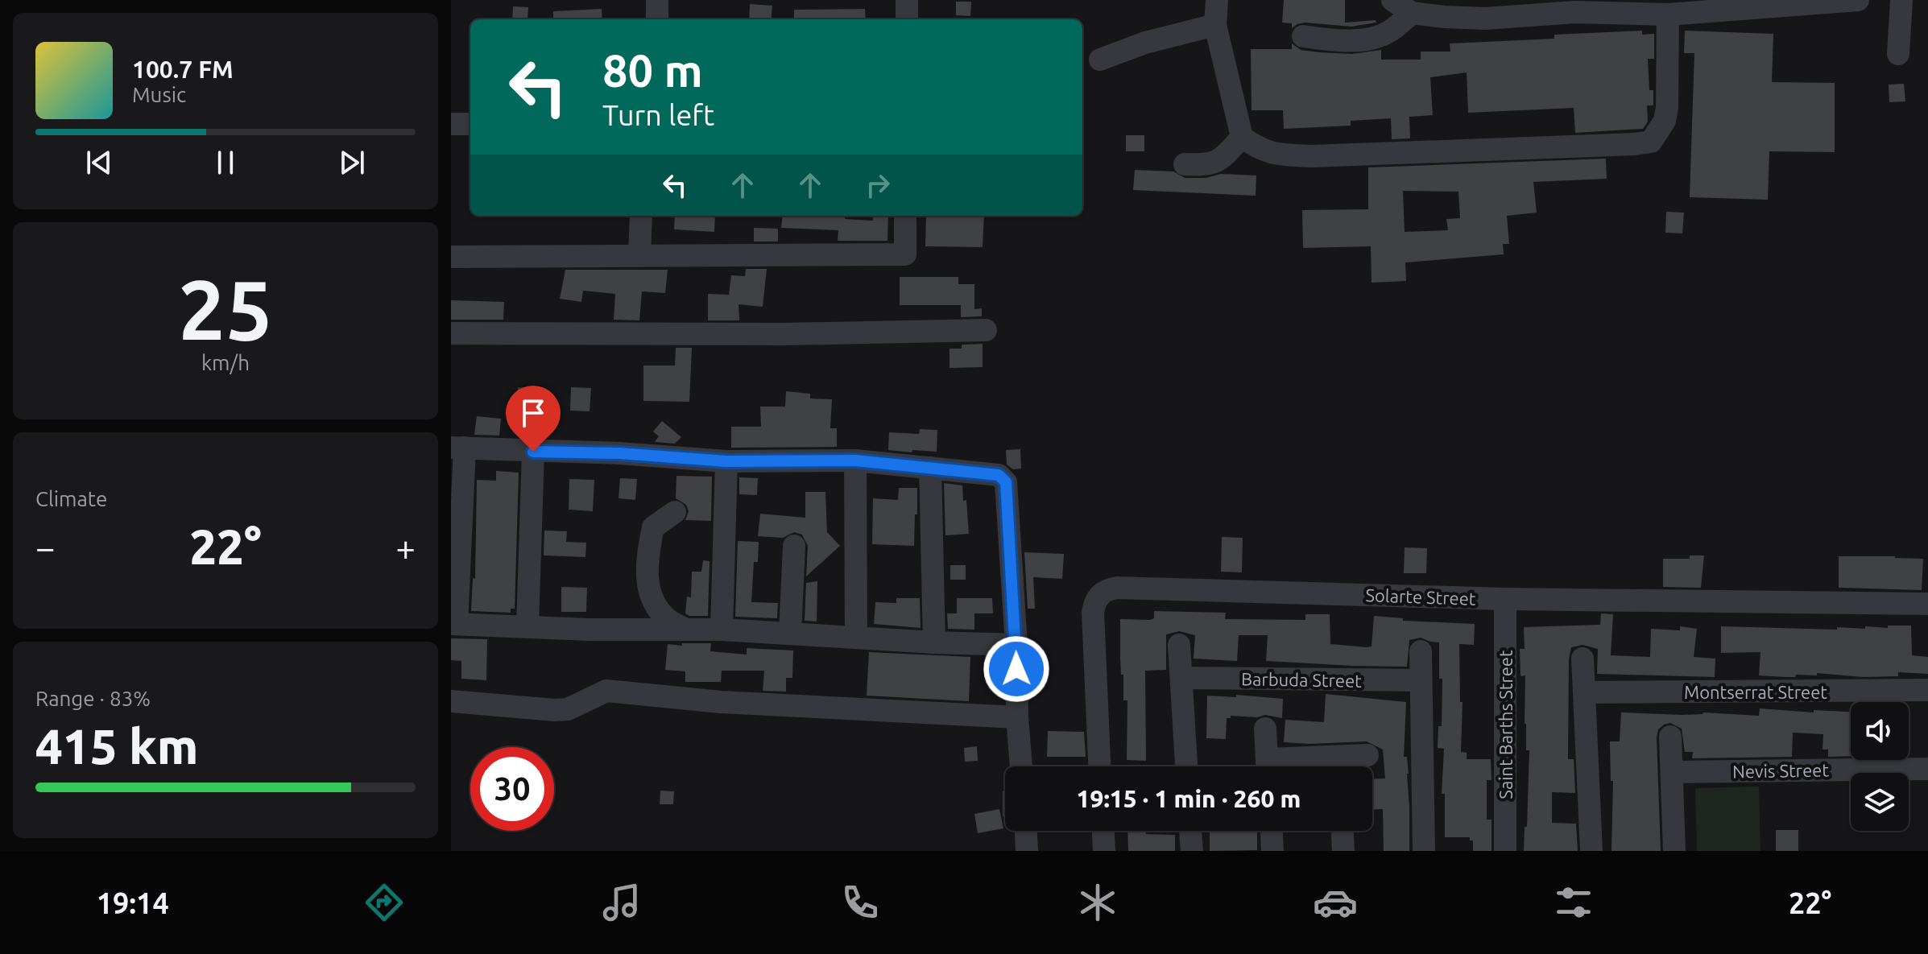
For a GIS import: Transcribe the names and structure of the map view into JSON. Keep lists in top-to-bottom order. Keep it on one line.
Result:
{"streets":{"street":["Solarte Street","Barbuda Street","Montserrat Street","Saint Barths Street","Nevis Street"]},"crossings":[["Solarte Street","Saint Barths Street"]],"page":{"turn":["80 m","Turn left"],"song":["100.7 FM","Music"],"tile":[["25","km/h"],"Climate",["Range · 83%","415 km"]],"heat":["−","22°","+"],"limit":"30","trip":"19:15 · 1 min · 260 m","tabs":["19:14","22°"]}}
